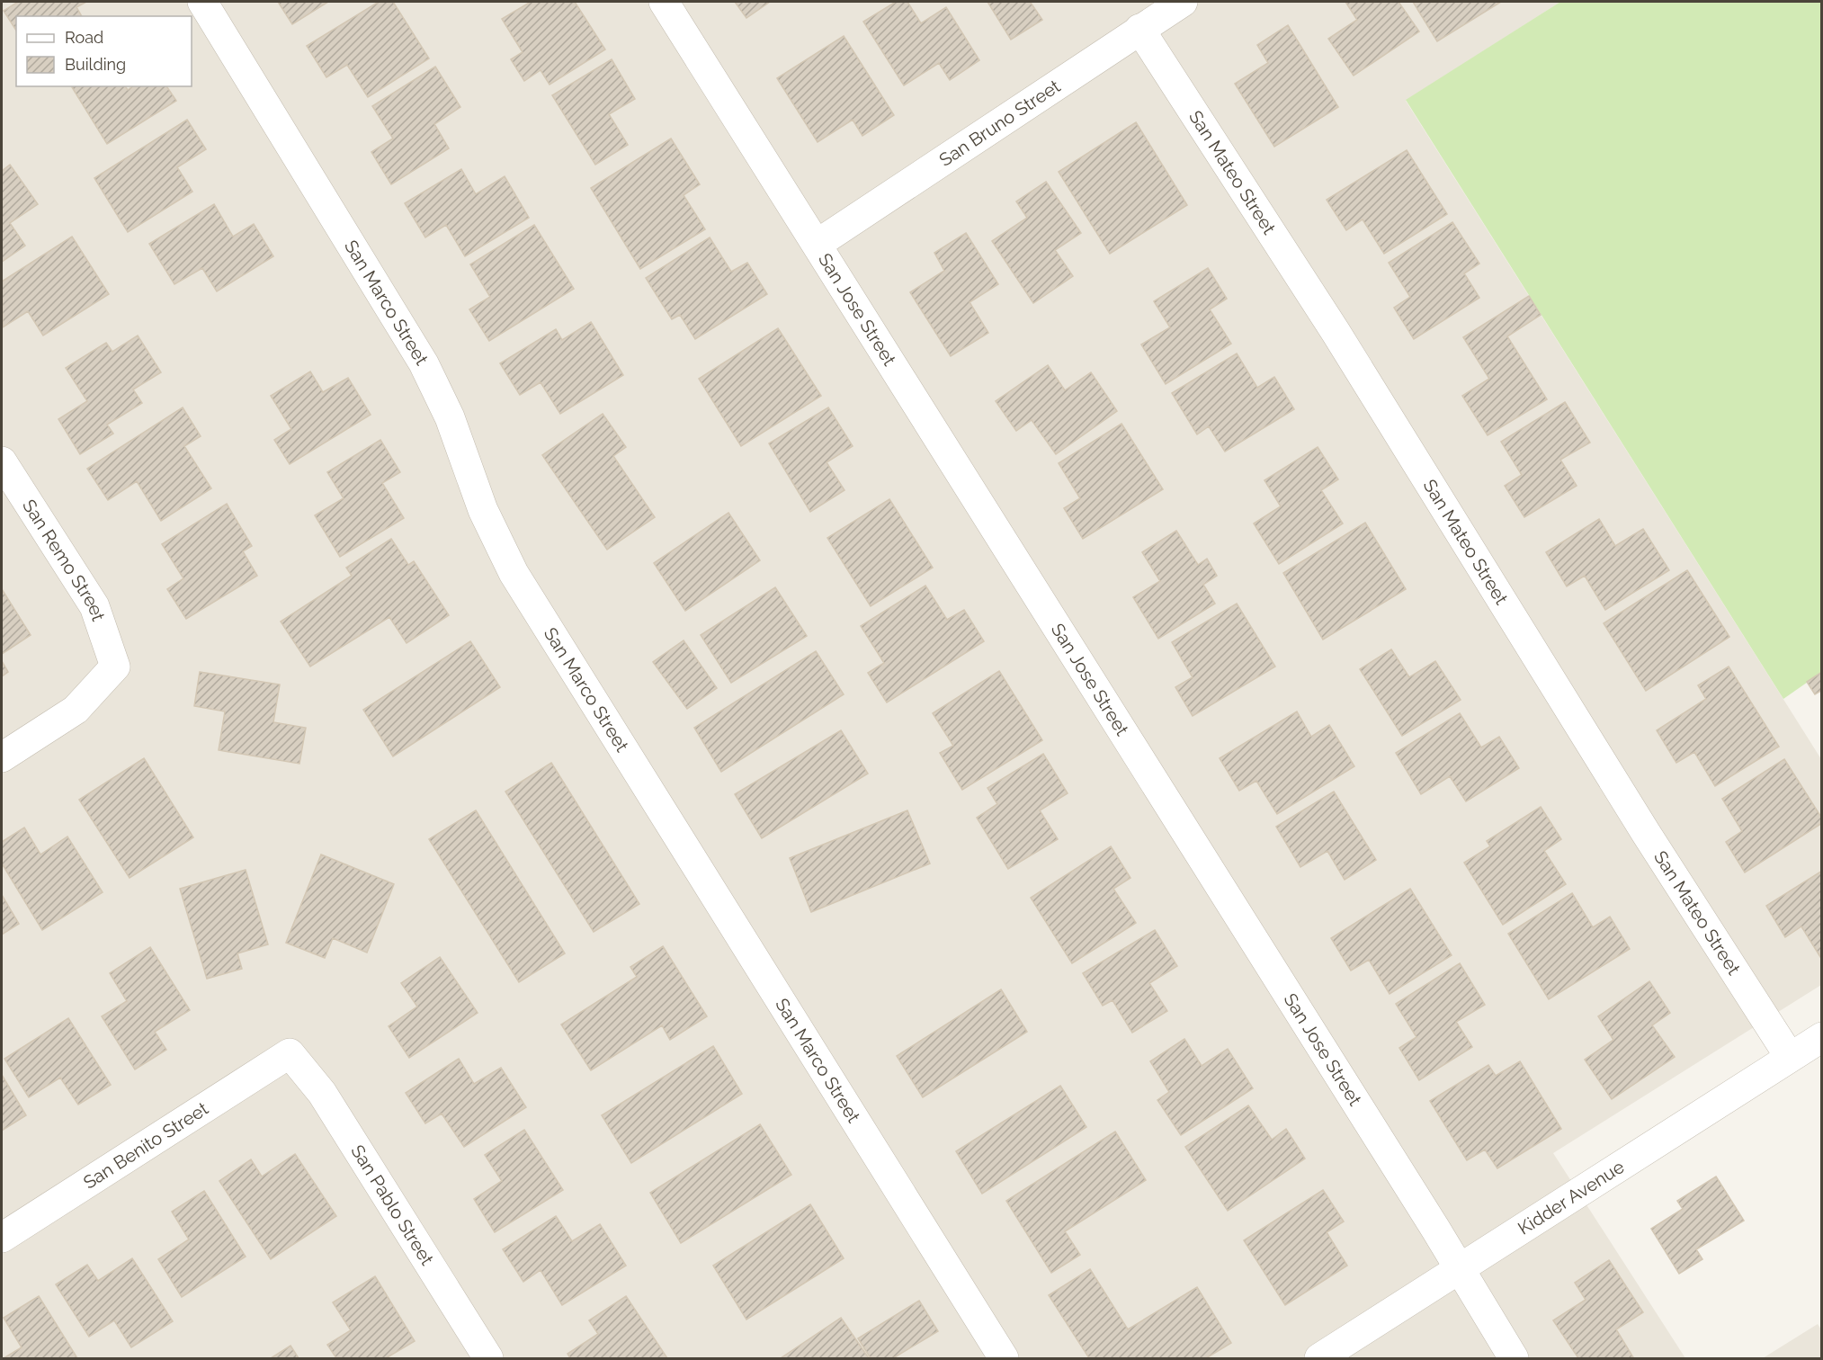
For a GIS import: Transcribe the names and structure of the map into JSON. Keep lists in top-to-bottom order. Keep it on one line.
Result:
{"streets":{"street":["San Bruno Street","San Mateo Street","San Marco Street","San Jose Street","San Remo Street","San Benito Street","Kidder Avenue","San Pablo Street"]},"crossings":[["San Bruno Street","San Mateo Street"],["San Bruno Street","San Jose Street"],["San Mateo Street","Kidder Avenue"],["San Jose Street","Kidder Avenue"],["San Benito Street","San Pablo Street"]],"legend":["Road","Building"]}
